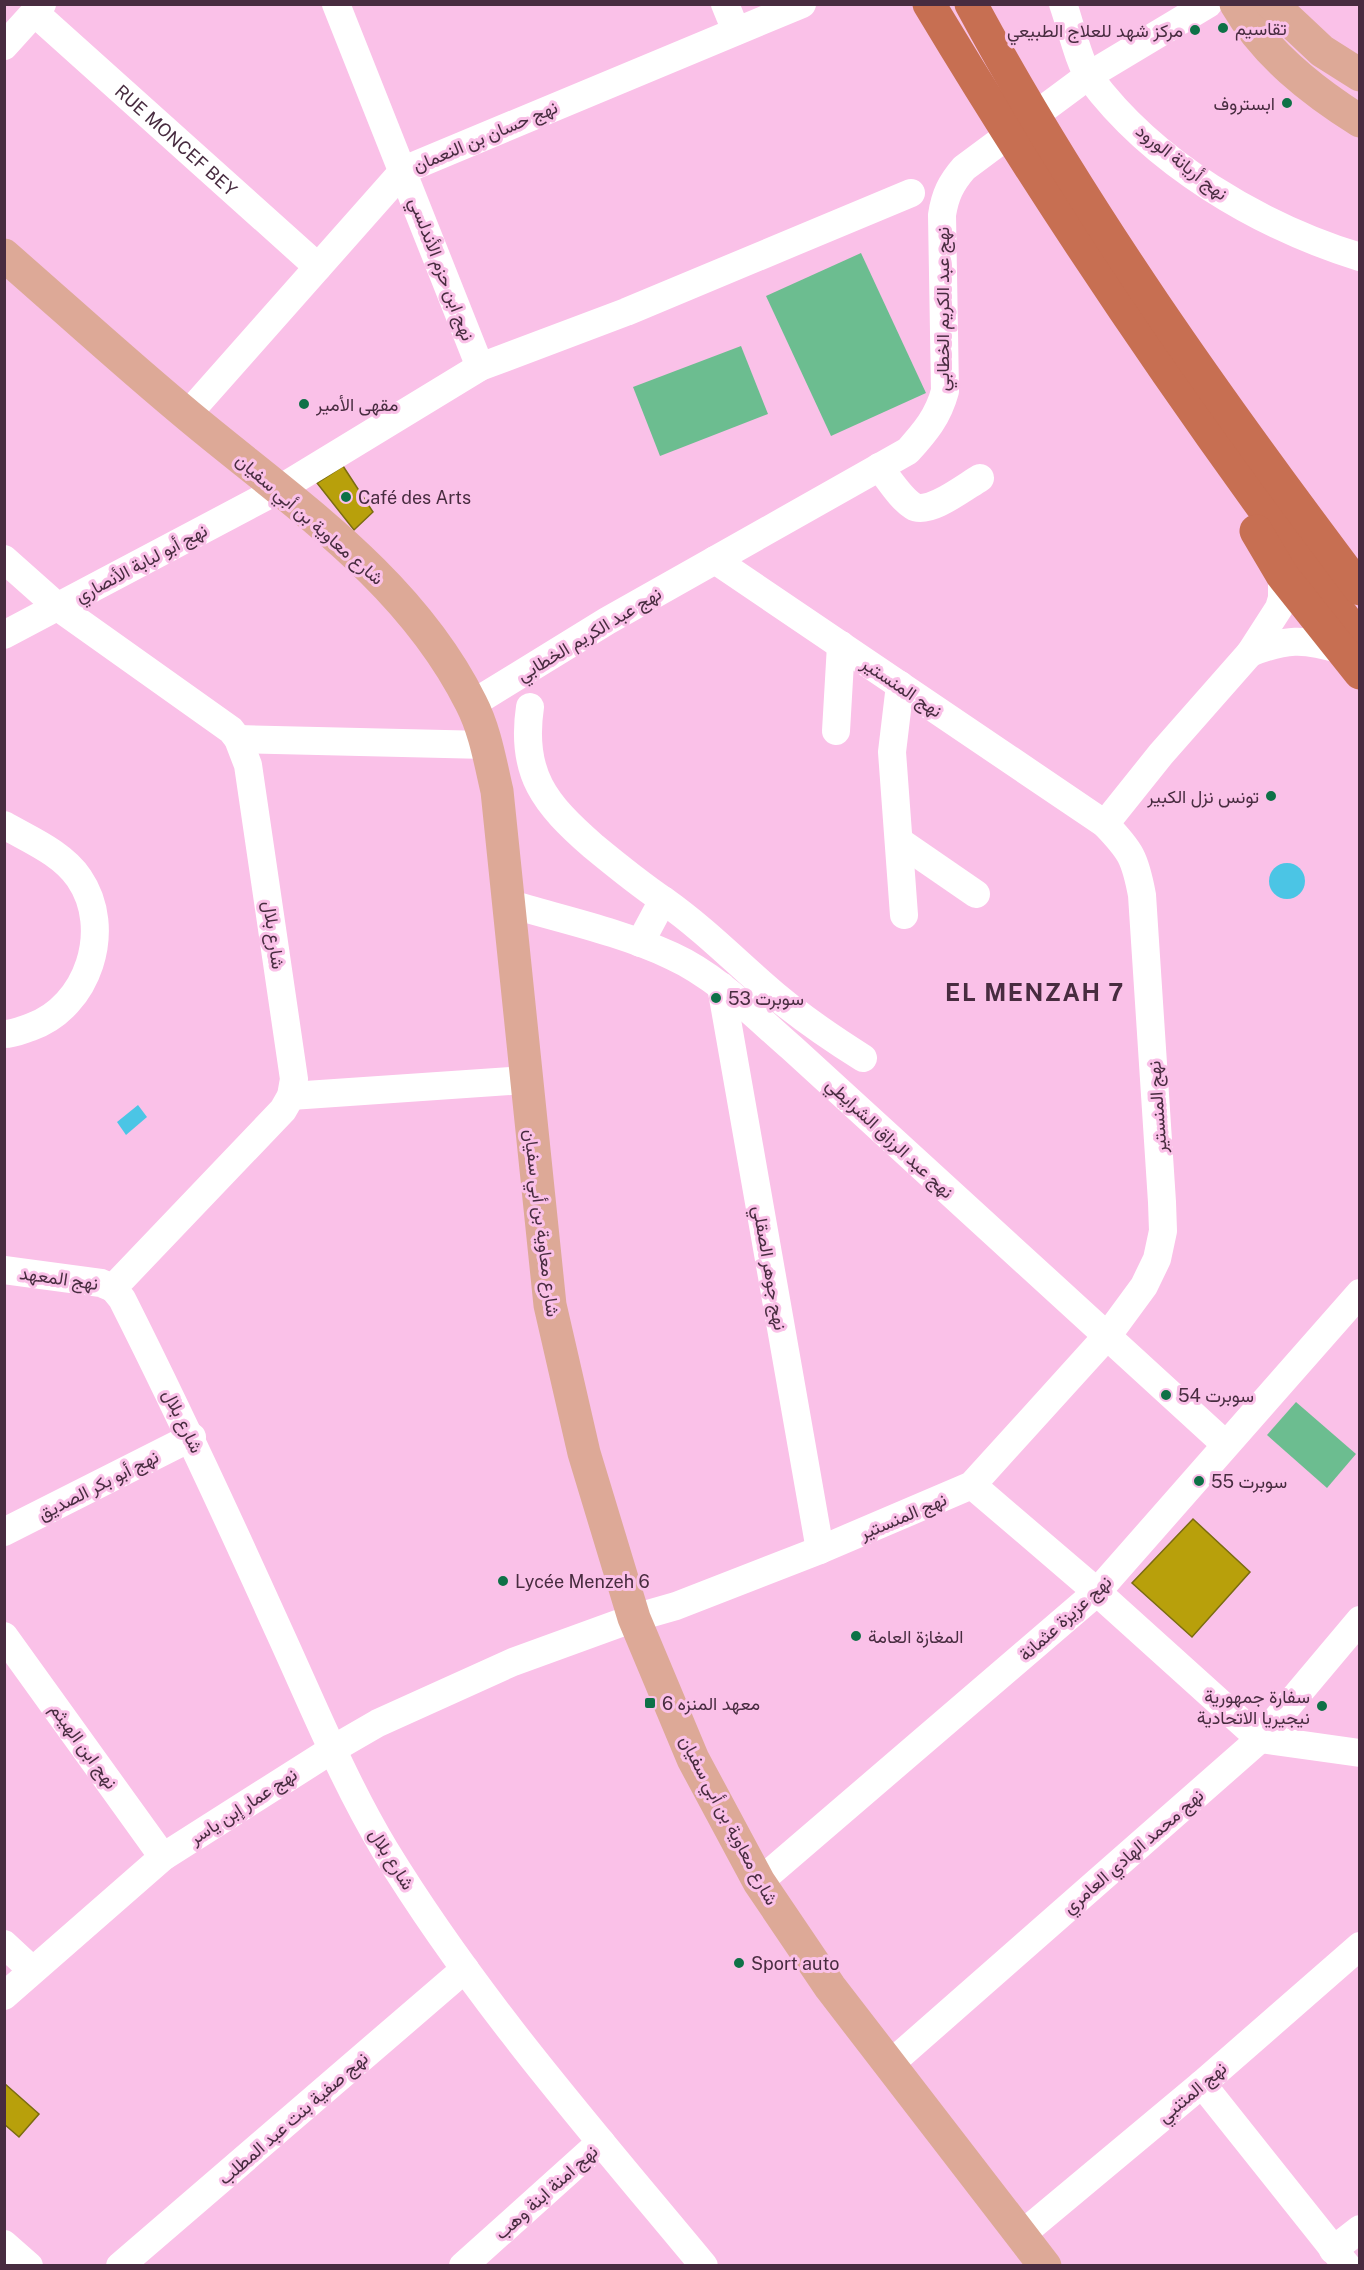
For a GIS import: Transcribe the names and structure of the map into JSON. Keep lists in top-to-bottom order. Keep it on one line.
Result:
{"streets":{"main road":["شارع معاوية بن أبي سفيان"],"street":["نهج حسان بن النعمان","RUE MONCEF BEY","نهج أريانة الورود","نهج ابن حزم الأندلسي","نهج عبد الكريم الخطابي","نهج أبو لبابة الأنصاري","نهج المنستير","شارع بلال","نهج عبد الرزاق الشرايطي","نهج جوهر الصقلي","نهج المعهد","نهج أبو بكر الصديق","نهج عزيزة عثمانة","نهج ابن الهيثم","نهج عمار إبن ياسر","نهج محمد الهادي العامري","نهج المتنبي","نهج صفية بنت عبد المطلب","نهج امنة ابنة وهب"]},"crossings":[["نهج حسان بن النعمان","RUE MONCEF BEY"],["نهج حسان بن النعمان","نهج ابن حزم الأندلسي"],["نهج حسان بن النعمان","شارع معاوية بن أبي سفيان"],["نهج أريانة الورود","نهج عبد الكريم الخطابي"],["نهج ابن حزم الأندلسي","نهج أبو لبابة الأنصاري"],["نهج عبد الكريم الخطابي","شارع معاوية بن أبي سفيان"],["نهج عبد الكريم الخطابي","نهج المنستير"],["شارع معاوية بن أبي سفيان","نهج أبو لبابة الأنصاري"],["شارع معاوية بن أبي سفيان","نهج المنستير"],["شارع معاوية بن أبي سفيان","نهج عبد الرزاق الشرايطي"],["شارع معاوية بن أبي سفيان","نهج عزيزة عثمانة"],["شارع معاوية بن أبي سفيان","نهج عمار إبن ياسر"],["شارع معاوية بن أبي سفيان","نهج محمد الهادي العامري"],["شارع معاوية بن أبي سفيان","نهج المتنبي"],["نهج أبو لبابة الأنصاري","شارع بلال"],["نهج المنستير","نهج عبد الرزاق الشرايطي"],["نهج المنستير","نهج جوهر الصقلي"],["نهج المنستير","نهج عمار إبن ياسر"],["شارع بلال","نهج المعهد"],["شارع بلال","نهج أبو بكر الصديق"],["شارع بلال","نهج عمار إبن ياسر"],["شارع بلال","نهج صفية بنت عبد المطلب"],["شارع بلال","نهج امنة ابنة وهب"],["نهج عبد الرزاق الشرايطي","نهج جوهر الصقلي"],["نهج عبد الرزاق الشرايطي","نهج عزيزة عثمانة"],["نهج ابن الهيثم","نهج عمار إبن ياسر"]],"districts":["EL MENZAH 7"],"places":{"other":["تقاسيم","مركز شهد للعلاج الطبيعي","ابستروف","مقهى الأمير","Café des Arts","تونس نزل الكبير","سوبرت 53","سوبرت 54","سوبرت 55","Lycée Menzeh 6","المغازة العامة","سفارة جمهورية نيجيريا الاتحادية","Sport auto"],"transit":["معهد المنزه 6"]}}
